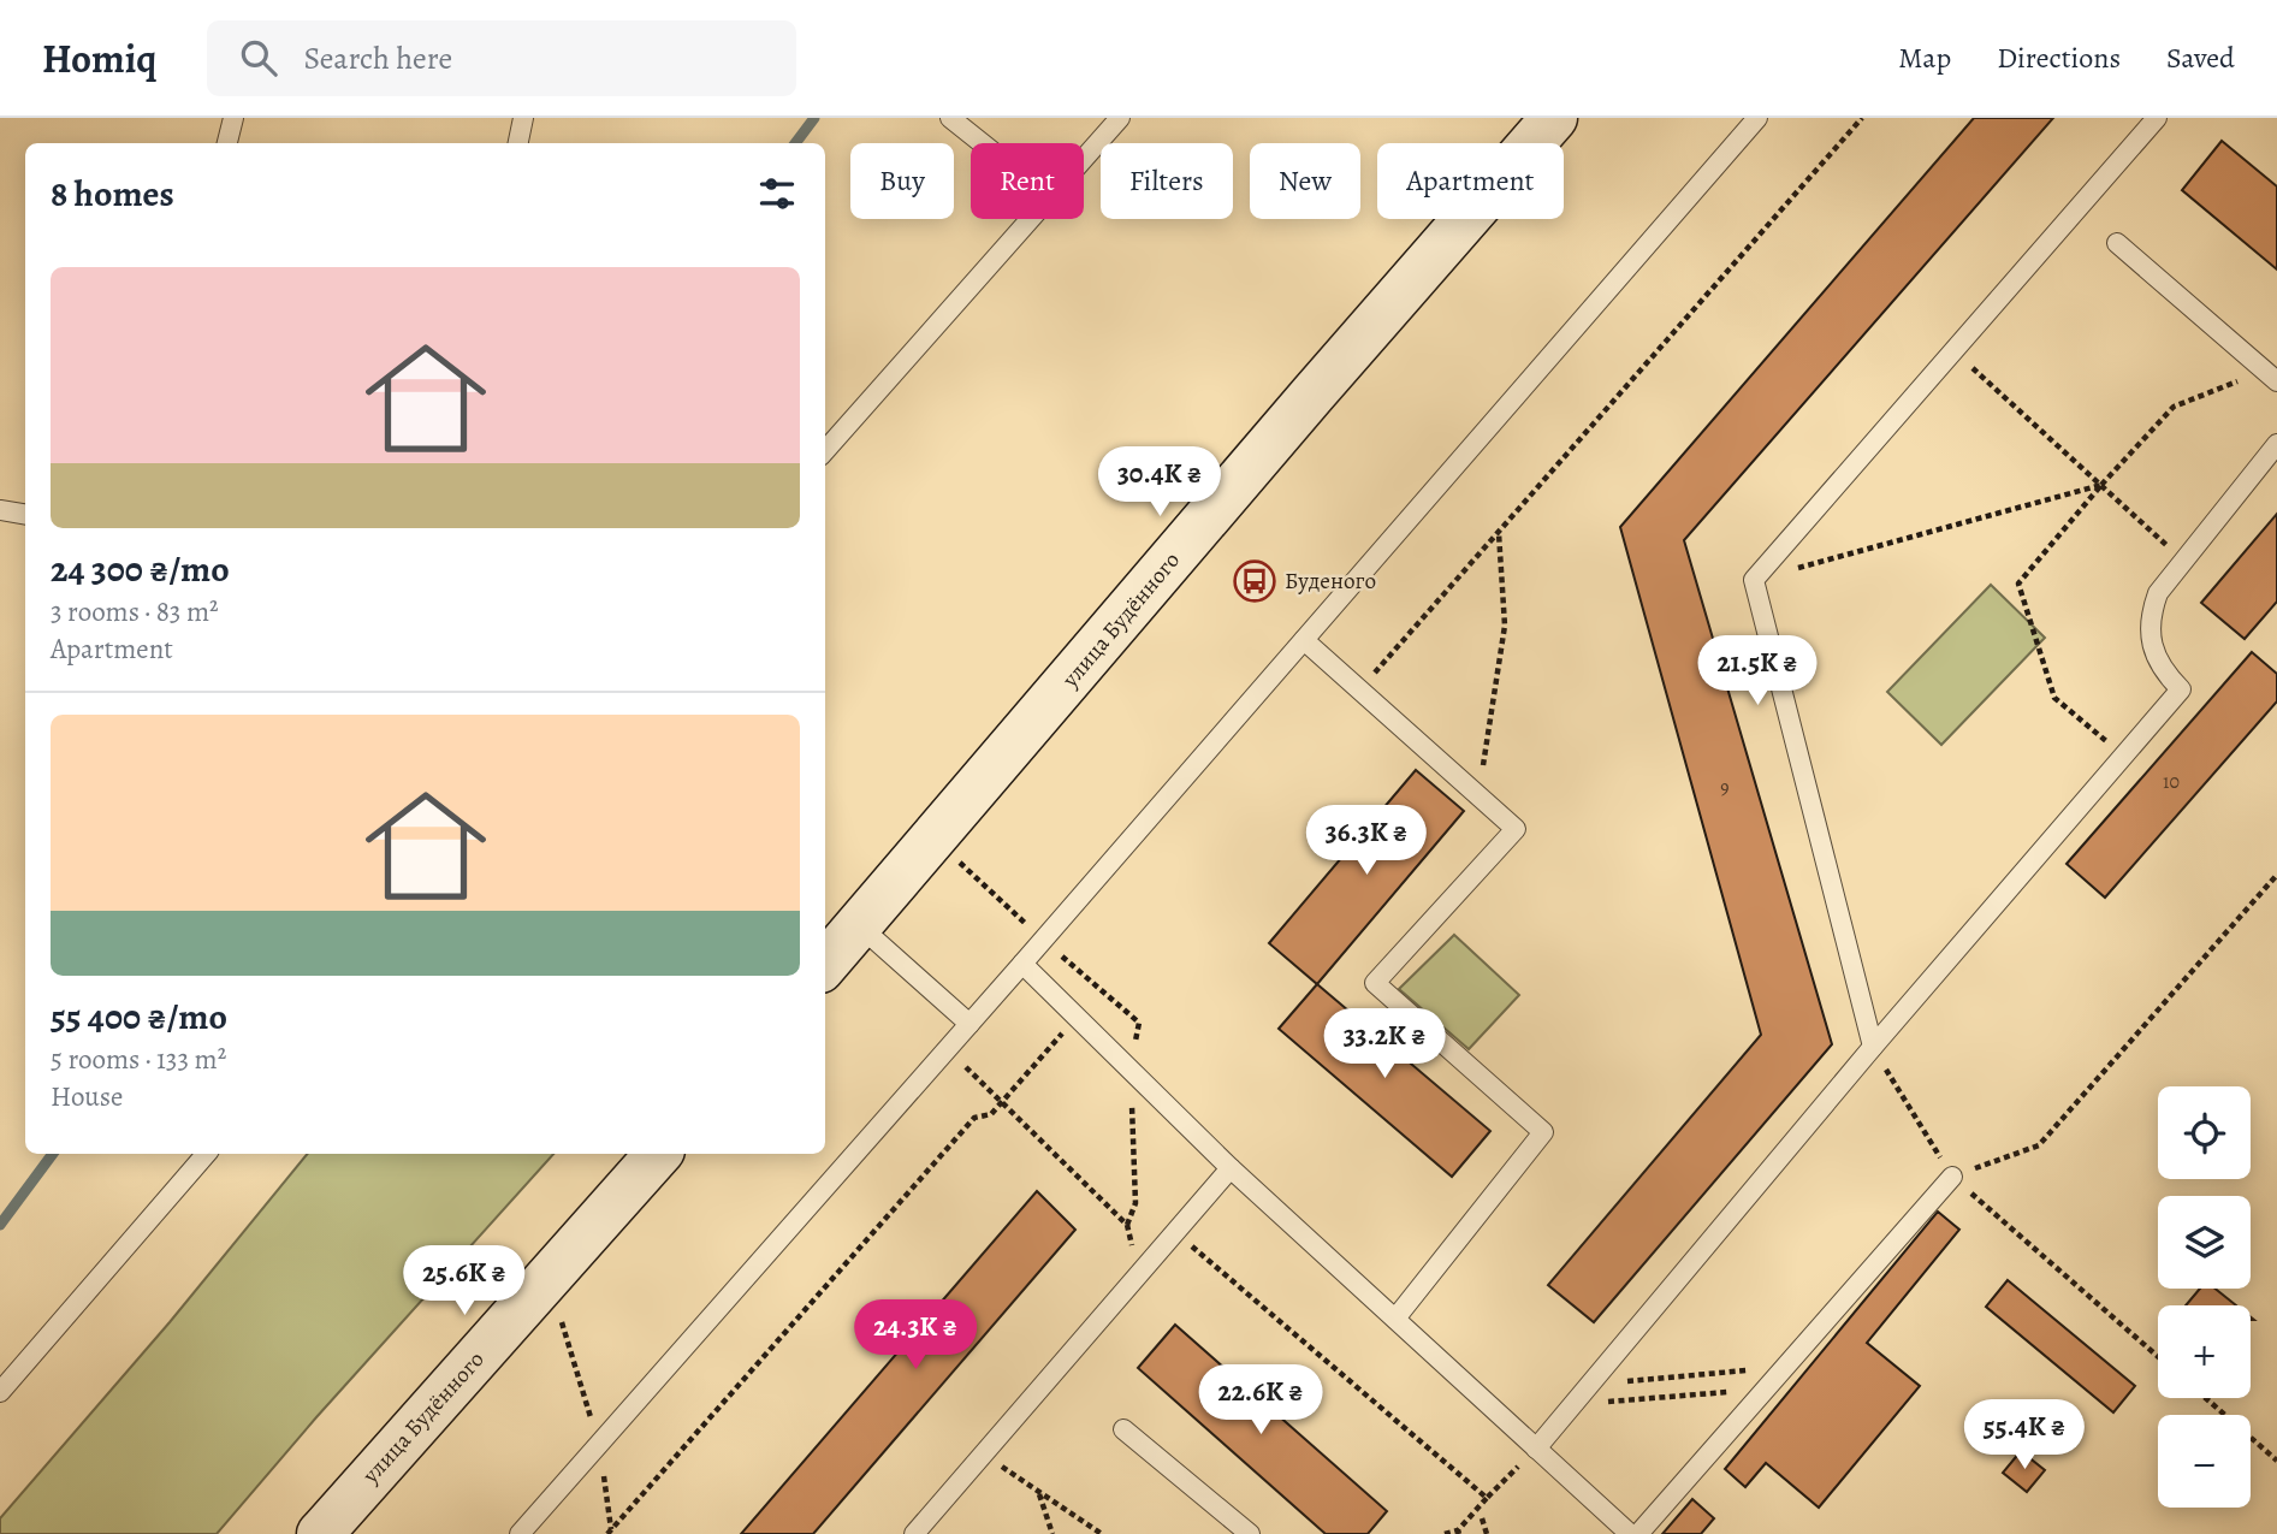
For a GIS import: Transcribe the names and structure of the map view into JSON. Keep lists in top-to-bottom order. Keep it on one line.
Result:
{"streets":{"main road":["улица Будённого"]},"places":{"bus stop":["Буденого"]},"house_numbers":["10","9"],"page":{"header":"Homiq","search":"Search here","nav":["Map","Directions","Saved"],"chip":["Buy","Rent","Filters","New","Apartment"],"heading":"8 homes","list":[{"name":"24 300 ₴/mo","note":"3 rooms · 83 m² · Apartment"},{"name":"55 400 ₴/mo","note":"5 rooms · 133 m² · House"}],"price":["30.4K ₴","21.5K ₴","36.3K ₴","33.2K ₴","25.6K ₴","24.3K ₴","22.6K ₴","55.4K ₴"],"map_buttons":["+","−"]}}
